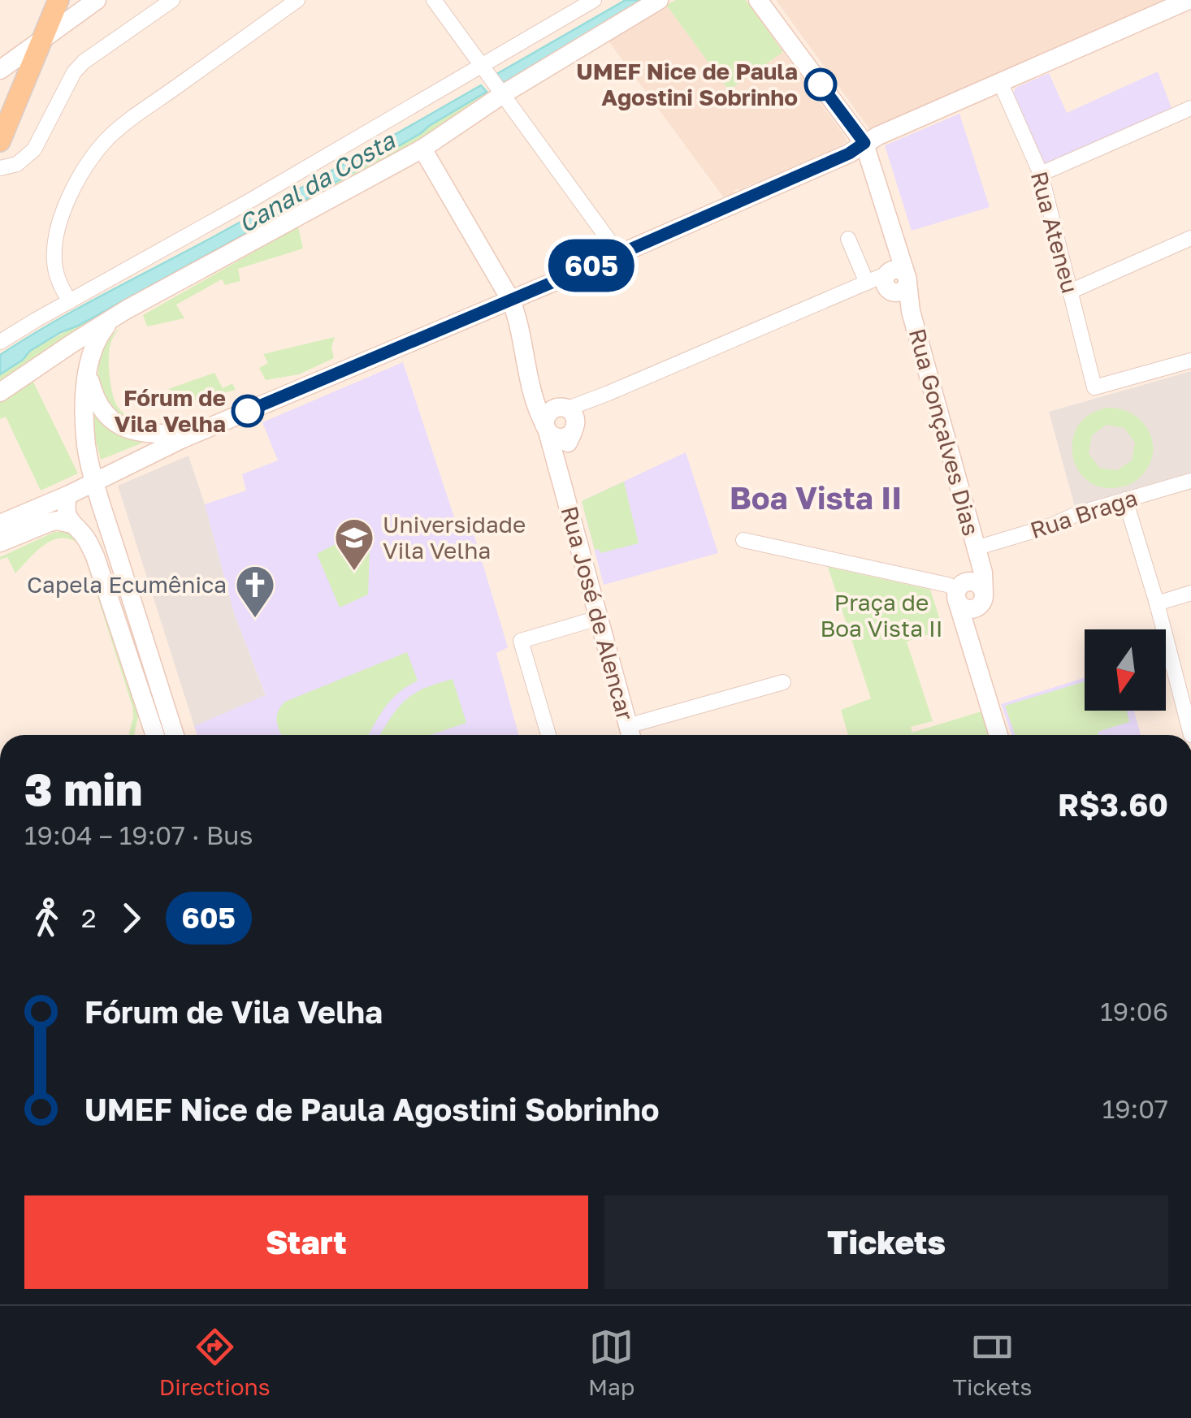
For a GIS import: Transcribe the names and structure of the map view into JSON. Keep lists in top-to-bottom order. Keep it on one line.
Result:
{"streets":{"street":["Rua Ateneu","Rua Gonçalves Dias","Rua Braga","Rua José de Alencar"]},"crossings":[["Rua Gonçalves Dias","Rua Braga"]],"districts":["Boa Vista II"],"water":["Canal da Costa"],"parks":["Praça de Boa Vista II"],"places":{"other":["UMEF Nice de Paula Agostini Sobrinho","Fórum de Vila Velha"],"school or university":["Universidade Vila Velha"],"church":["Capela Ecumênica"]},"lines":["bus line 605"],"north":"bottom","page":{"on_map":"605","heading":["3 min","19:04 – 19:07 · Bus","R$3.60"],"legs":["2","605"],"list":[{"name":"Fórum de Vila Velha","value":"19:06"},{"name":"UMEF Nice de Paula Agostini Sobrinho","value":"19:07"}],"buttons":["Start","Tickets"],"tabs":["Directions","Map","Tickets"]}}
